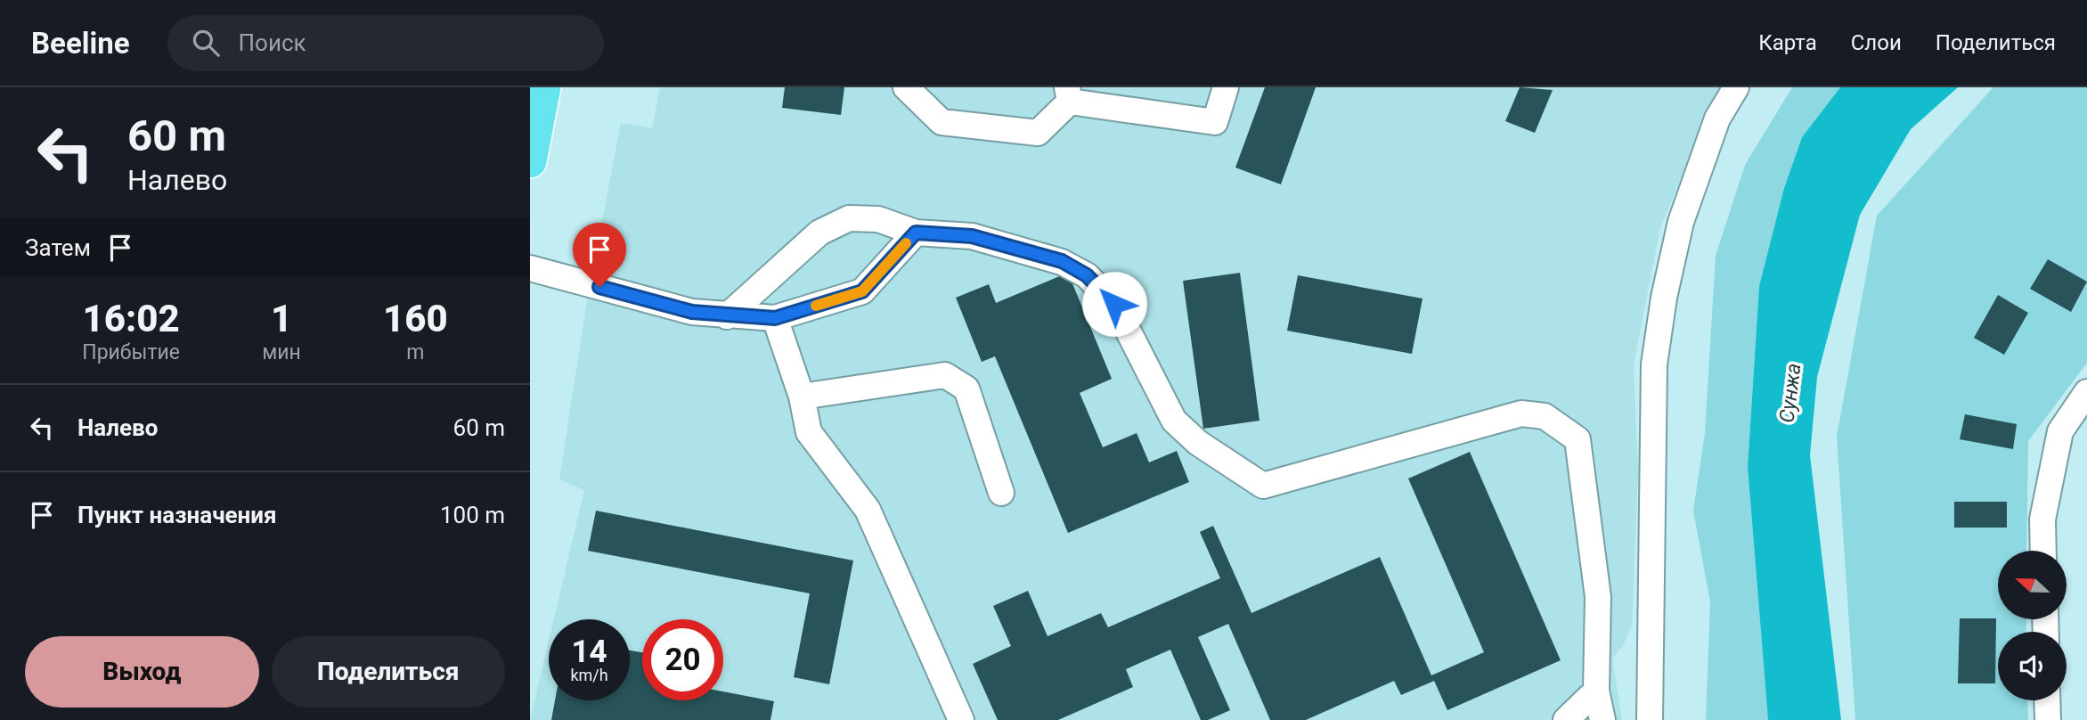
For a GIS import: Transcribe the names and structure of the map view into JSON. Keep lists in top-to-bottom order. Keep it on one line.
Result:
{"water":["Сунжа"],"north":"left","page":{"header":"Beeline","search":"Поиск","nav":["Карта","Слои","Поделиться"],"turn":["60 m","Налево"],"then":"Затем","eta":["16:02","Прибытие","1","мин","160","m"],"list":[{"name":"Налево","value":"60 m"},{"name":"Пункт назначения","value":"100 m"}],"speed":"14 km/h","limit":"20","buttons":["Выход","Поделиться"]}}
